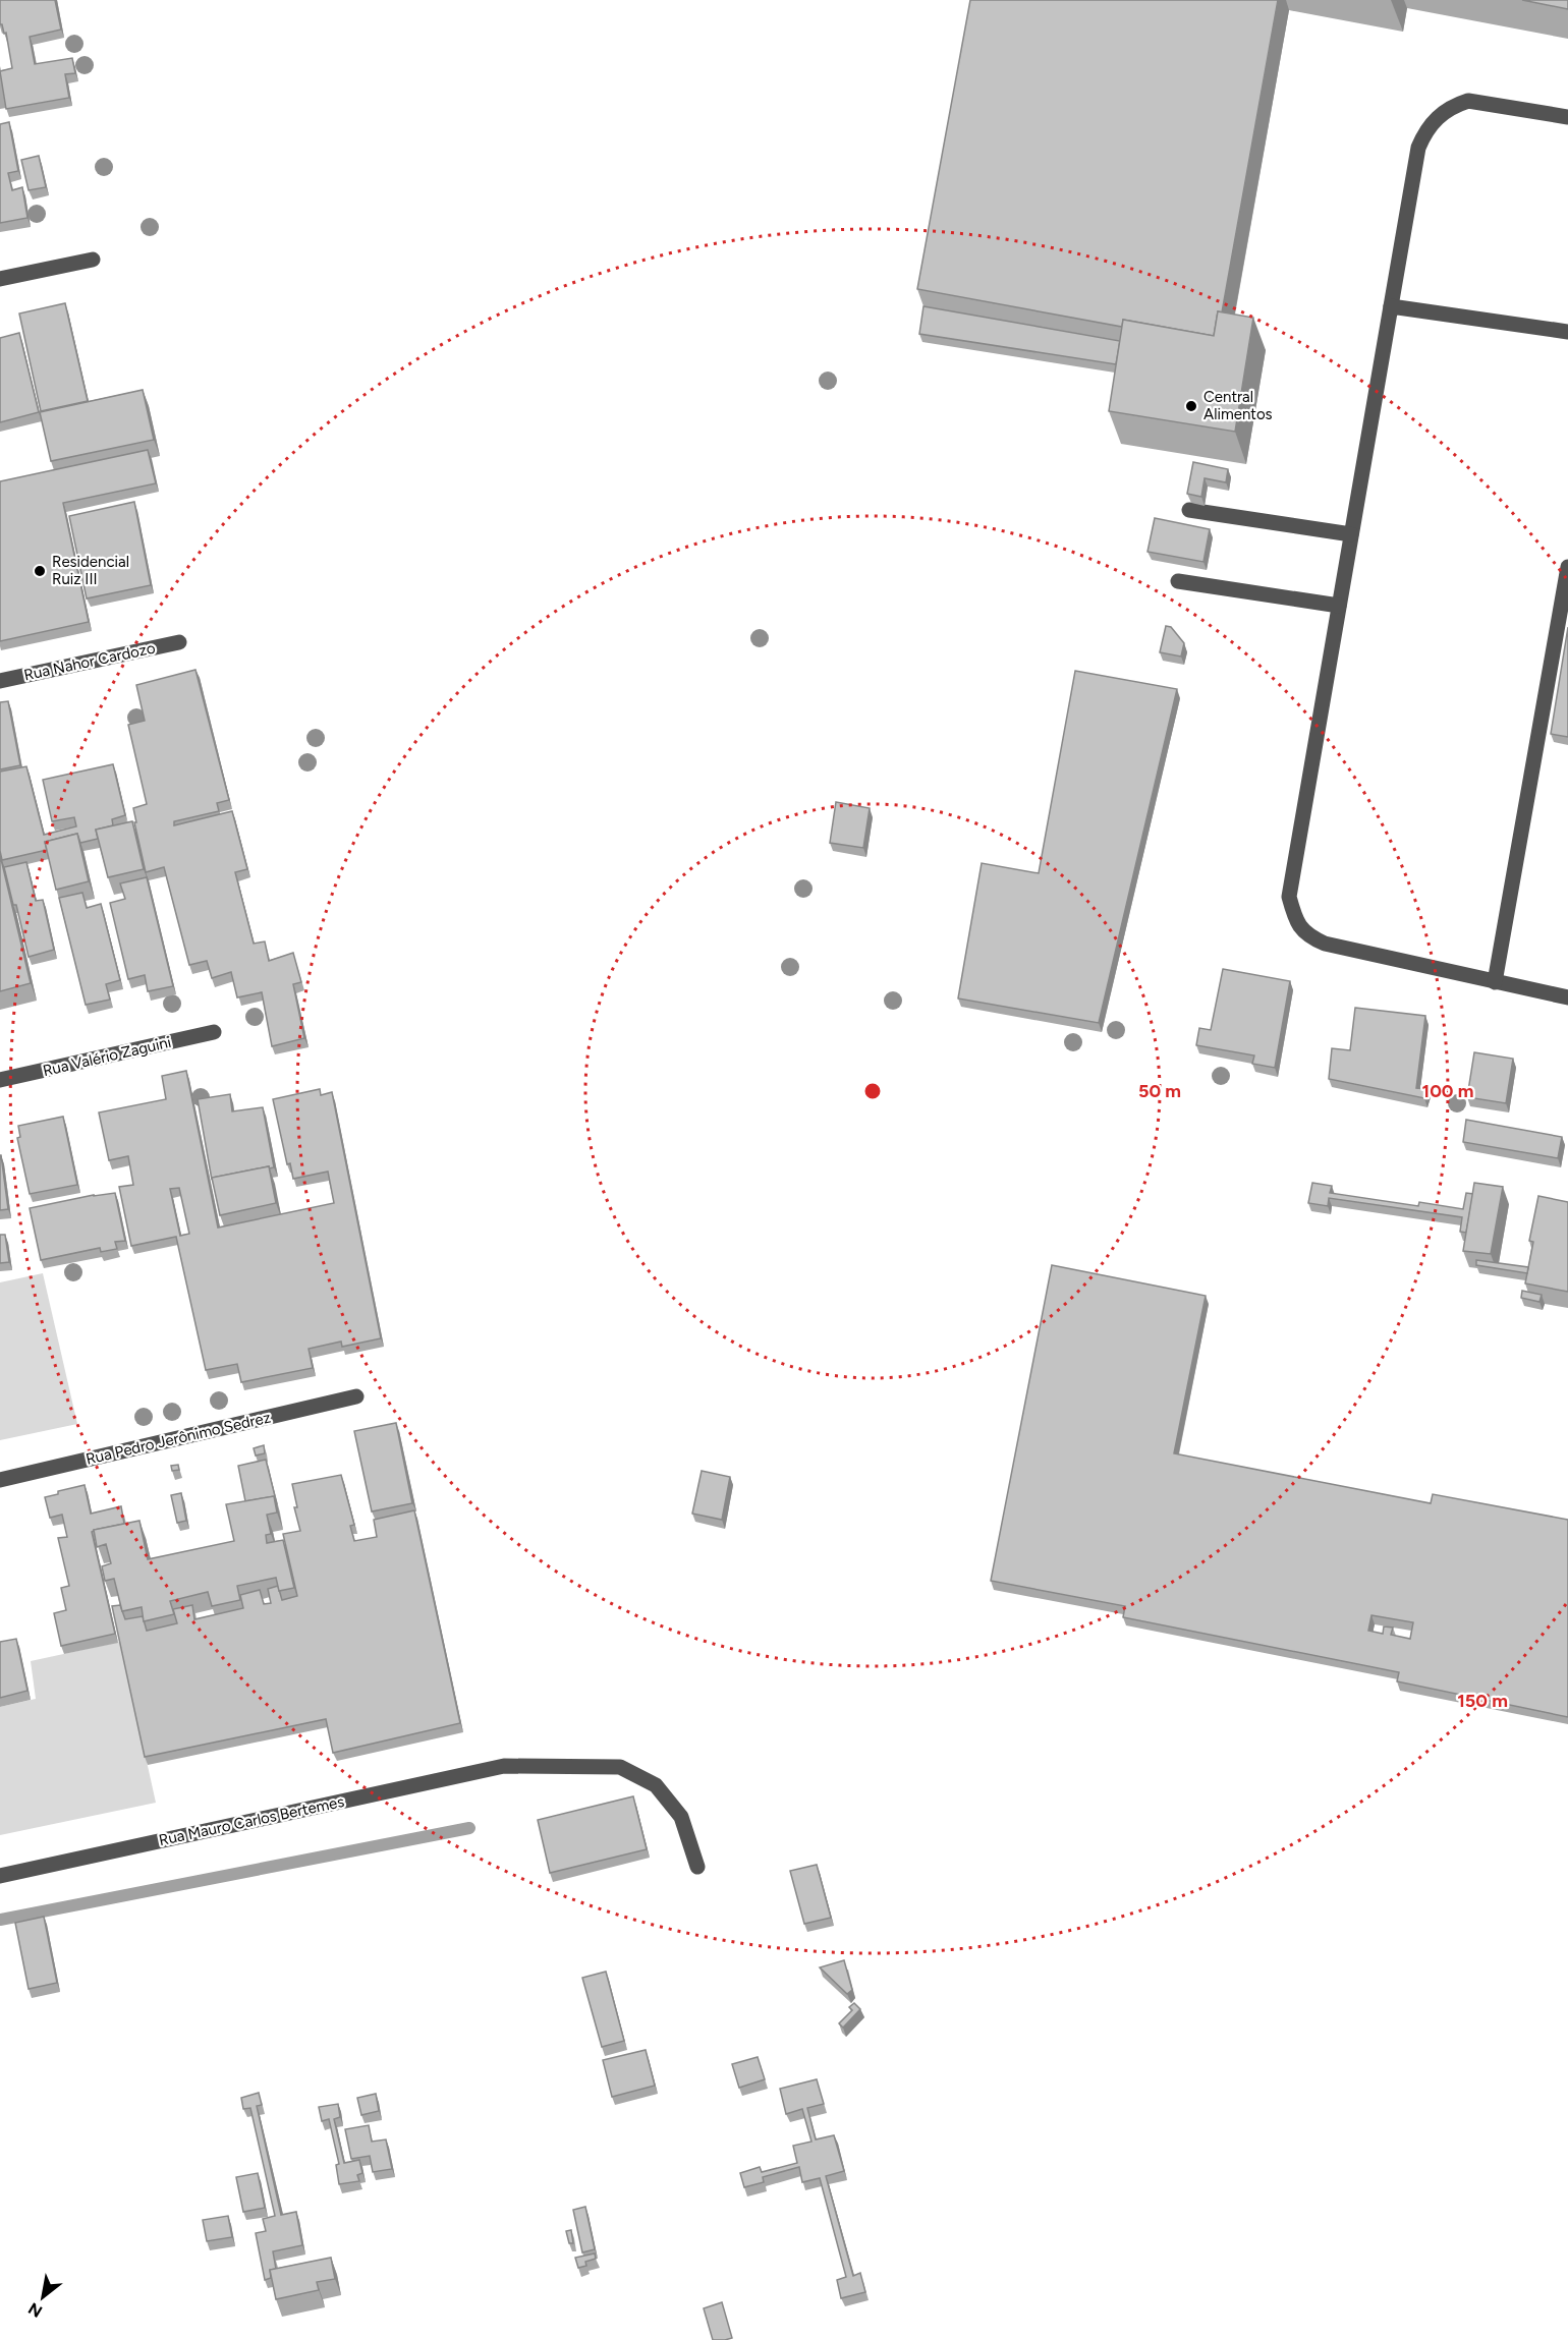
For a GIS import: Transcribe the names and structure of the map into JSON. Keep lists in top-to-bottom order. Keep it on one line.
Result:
{"streets":{"street":["Rua Nahor Cardozo","Rua Valério Zaguini","Rua Pedro Jerônimo Sedrez","Rua Mauro Carlos Bertemes"]},"places":["Central Alimentos","Residencial Ruiz III"],"north":"bottom left","rings":["50 m","100 m","150 m"]}
